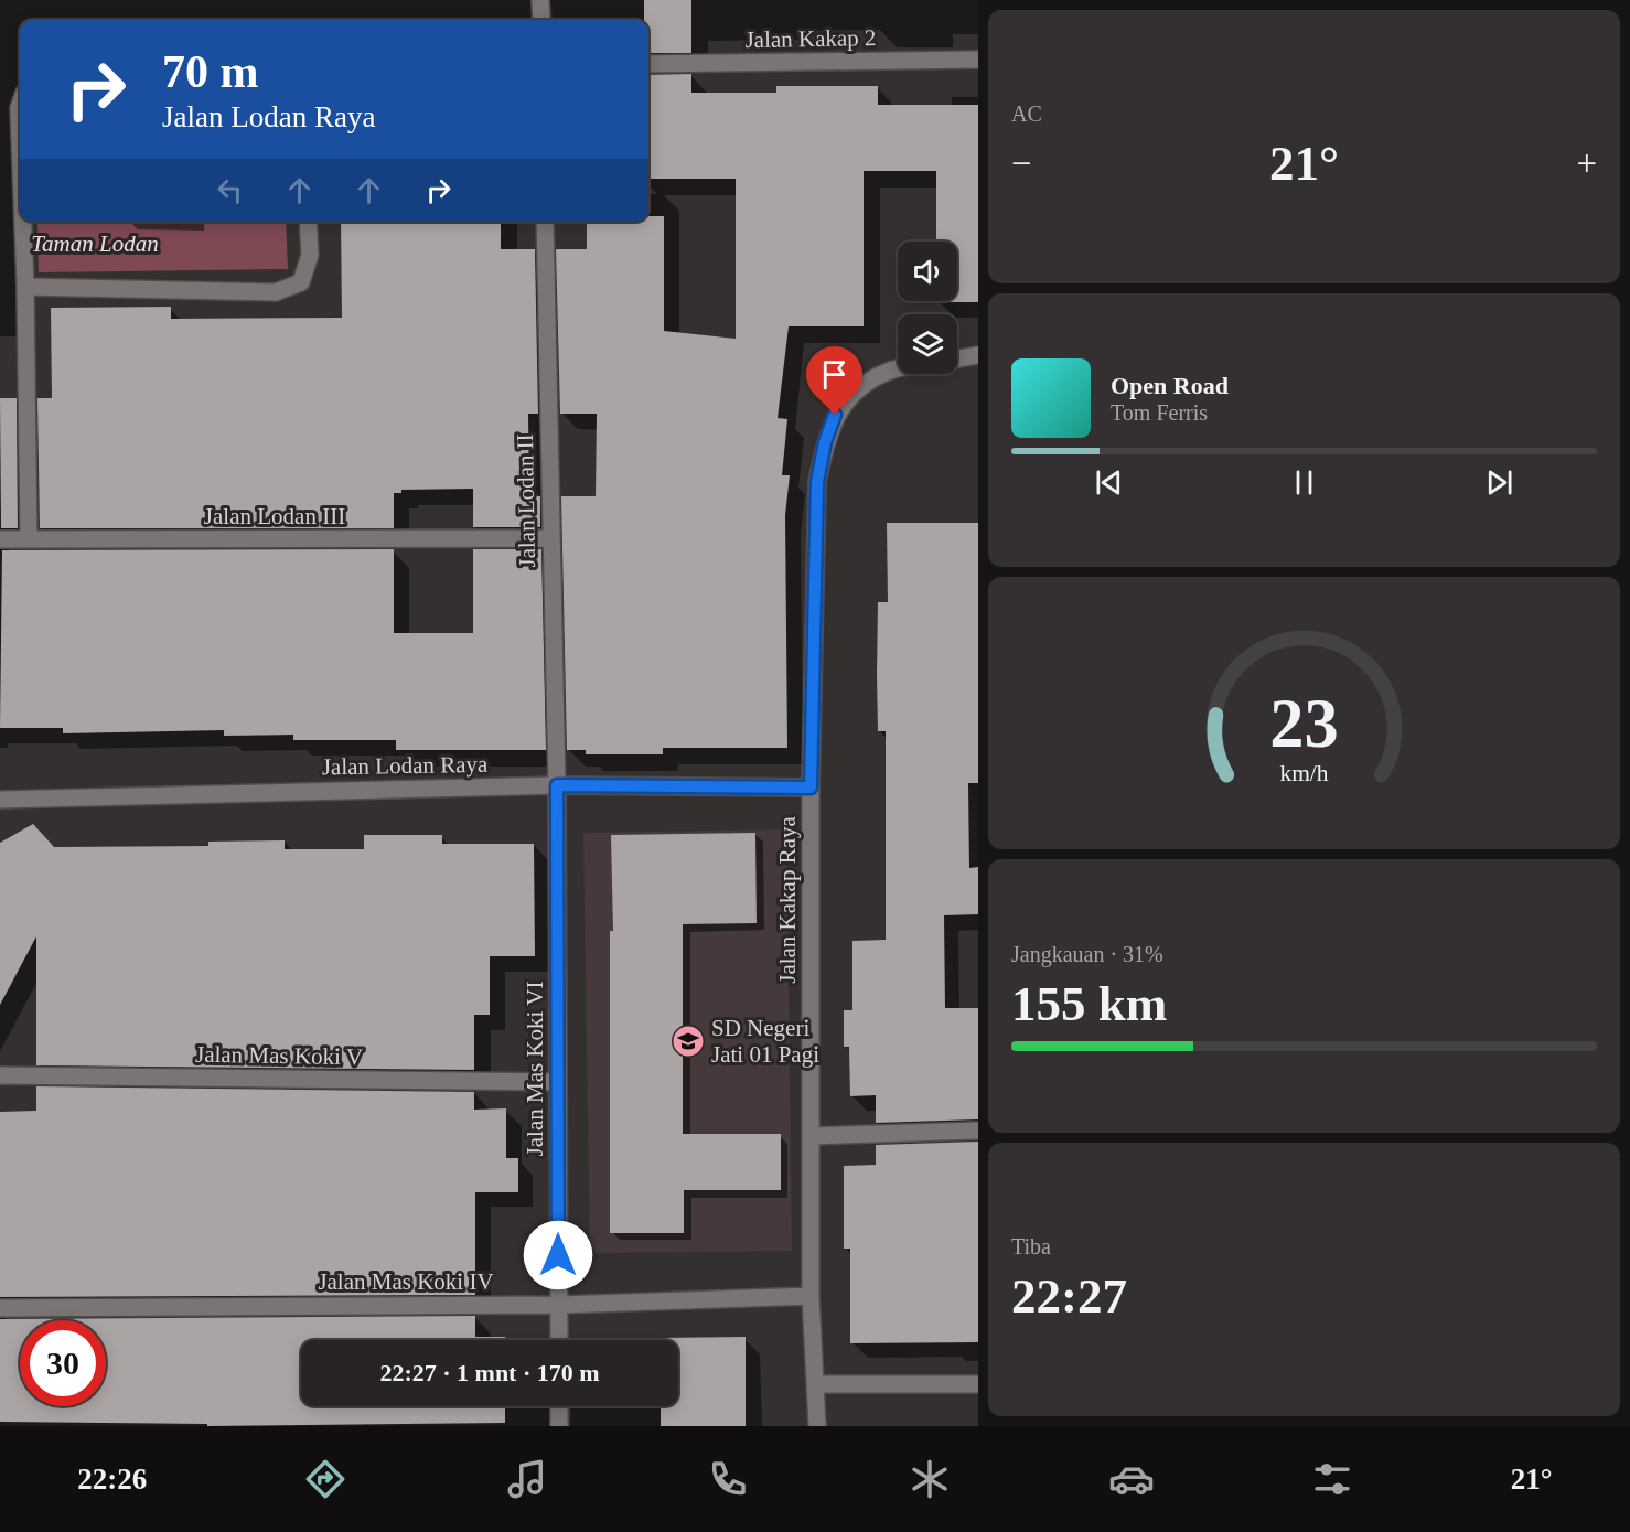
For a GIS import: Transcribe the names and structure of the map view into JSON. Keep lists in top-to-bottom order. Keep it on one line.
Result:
{"streets":{"street":["Jalan Kakap 2","Jalan Lodan II","Jalan Lodan III","Jalan Lodan Raya","Jalan Kakap Raya","Jalan Mas Koki V","Jalan Mas Koki VI","Jalan Mas Koki IV"]},"crossings":[["Jalan Lodan II","Jalan Lodan III"],["Jalan Lodan II","Jalan Lodan Raya"],["Jalan Lodan II","Jalan Mas Koki VI"],["Jalan Lodan Raya","Jalan Kakap Raya"],["Jalan Lodan Raya","Jalan Mas Koki VI"],["Jalan Kakap Raya","Jalan Mas Koki IV"],["Jalan Mas Koki V","Jalan Mas Koki VI"],["Jalan Mas Koki VI","Jalan Mas Koki IV"]],"parks":["Taman Lodan"],"places":{"school or university":["SD Negeri Jati 01 Pagi"]},"page":{"tile":["AC",["Jangkauan · 31%","155 km"],["Tiba","22:27"]],"turn":["70 m","Jalan Lodan Raya"],"heat":["−","21°","+"],"song":["Open Road","Tom Ferris"],"limit":"30","trip":"22:27 · 1 mnt · 170 m","tabs":["22:26","21°"],"gauge":["23","km/h"]}}
